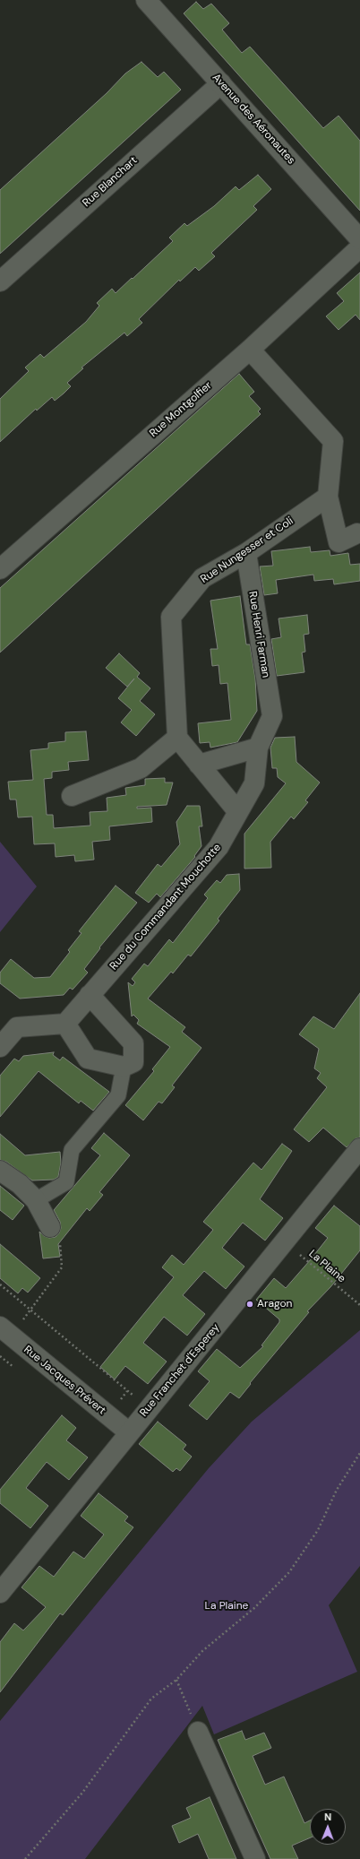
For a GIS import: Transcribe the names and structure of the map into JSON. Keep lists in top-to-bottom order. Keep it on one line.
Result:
{"streets":{"street":["Avenue des Aéronautes","Rue Blanchart","Rue Montgolfier","Rue Nungesser et Coli","Rue Henri Farman","Rue du Commandant Mouchotte","Rue Franchet d'Esperey","Rue Jacques Prévert"],"path":["La Plaine"]},"crossings":[["Avenue des Aéronautes","Rue Blanchart"],["Rue Nungesser et Coli","Rue Henri Farman"],["Rue Henri Farman","Rue du Commandant Mouchotte"],["La Plaine","Rue Franchet d'Esperey"],["Rue Franchet d'Esperey","Rue Jacques Prévert"]],"parks":["La Plaine"],"places":["Aragon"],"north":"top"}
